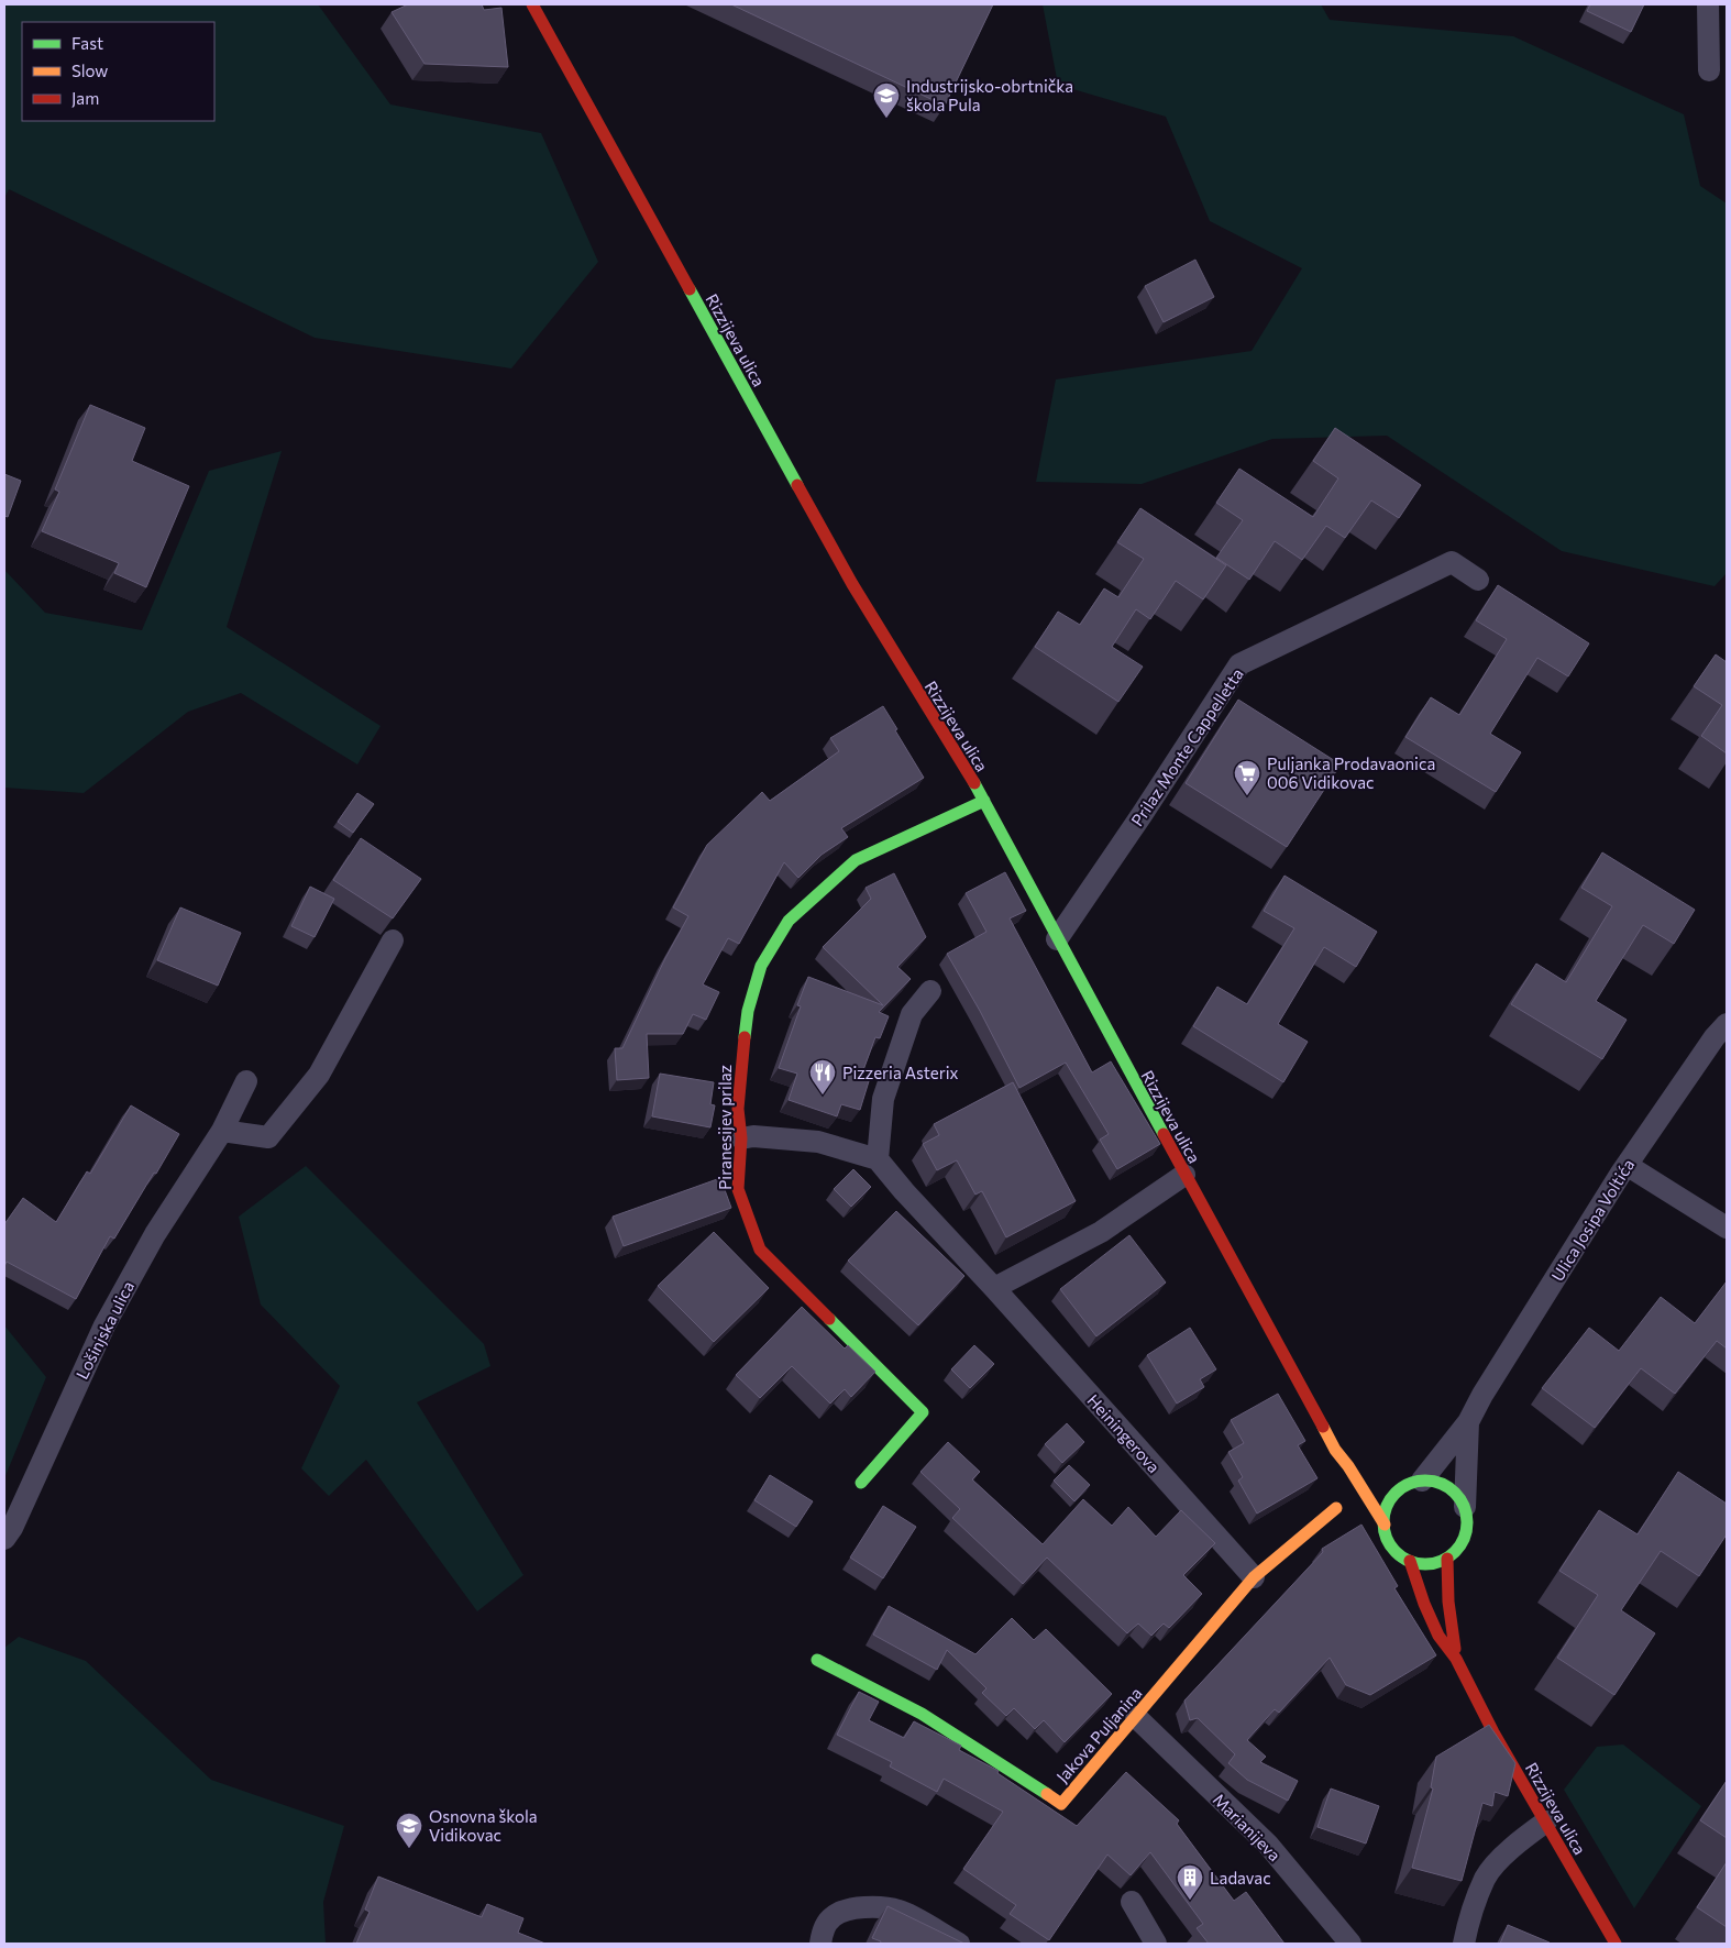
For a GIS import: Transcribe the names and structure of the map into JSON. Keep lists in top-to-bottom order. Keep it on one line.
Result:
{"streets":{"street":["Rizzijeva ulica","Prilaz Monte Cappelletta","Piranesijev prilaz","Ulica Josipa Voltića","Lošinjska ulica","Heiningerova","Jakova Puljanina","Marianijeva"]},"crossings":[["Rizzijeva ulica","Prilaz Monte Cappelletta"],["Rizzijeva ulica","Piranesijev prilaz"],["Rizzijeva ulica","Ulica Josipa Voltića"],["Heiningerova","Jakova Puljanina"],["Jakova Puljanina","Marianijeva"]],"places":{"school or university":["Industrijsko-obrtnička škola Pula","Osnovna škola Vidikovac"],"supermarket":["Puljanka Prodavaonica 006 Vidikovac"],"restaurant":["Pizzeria Asterix"],"building":["Ladavac"]},"legend":["Fast","Slow","Jam"]}
